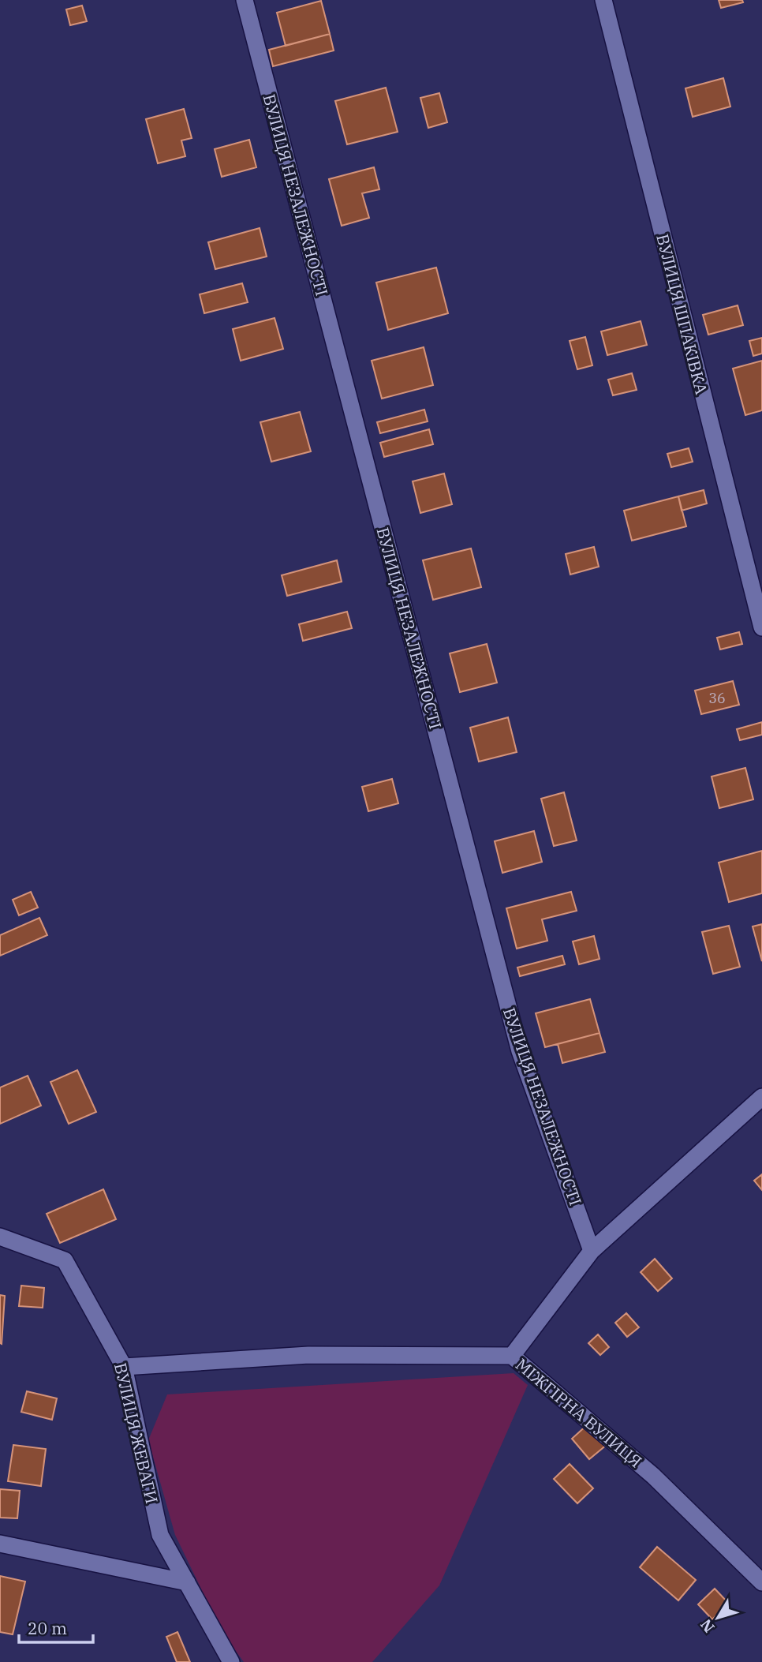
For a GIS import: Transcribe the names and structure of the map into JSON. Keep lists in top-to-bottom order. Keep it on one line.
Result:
{"streets":{"street":["ВУЛИЦЯ НЕЗАЛЕЖНОСТІ","ВУЛИЦЯ ШПАКІВКА","МІЖГІРНА ВУЛИЦЯ","ВУЛИЦЯ ЖЕВАГИ"]},"crossings":[["ВУЛИЦЯ НЕЗАЛЕЖНОСТІ","МІЖГІРНА ВУЛИЦЯ"]],"house_numbers":["36"],"scale_bar":"20 m","north":"bottom left"}
